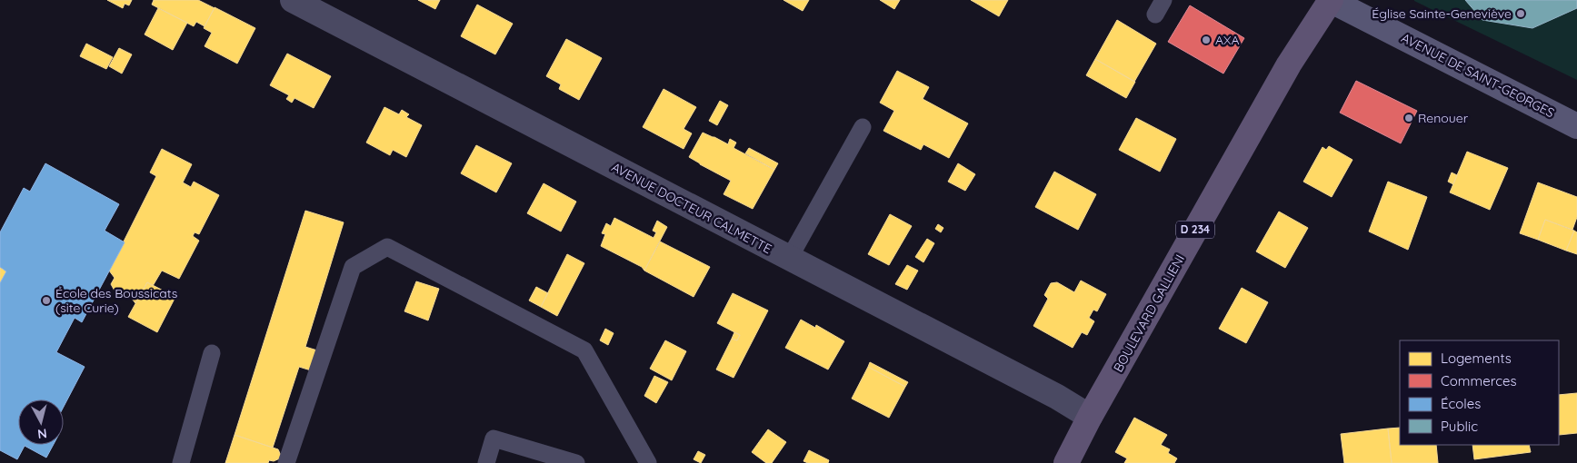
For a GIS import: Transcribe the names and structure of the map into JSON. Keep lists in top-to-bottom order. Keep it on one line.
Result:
{"streets":{"main road":["AVENUE DE SAINT-GEORGES","D 234","BOULEVARD GALLIENI"],"street":["AVENUE DOCTEUR CALMETTE"]},"crossings":[["AVENUE DE SAINT-GEORGES","BOULEVARD GALLIENI"],["AVENUE DOCTEUR CALMETTE","BOULEVARD GALLIENI"]],"places":["Église Sainte-Geneviève","AXA","Renouer","École des Boussicats (site Curie)"],"legend":["Logements","Commerces","Écoles","Public"],"north":"bottom"}
